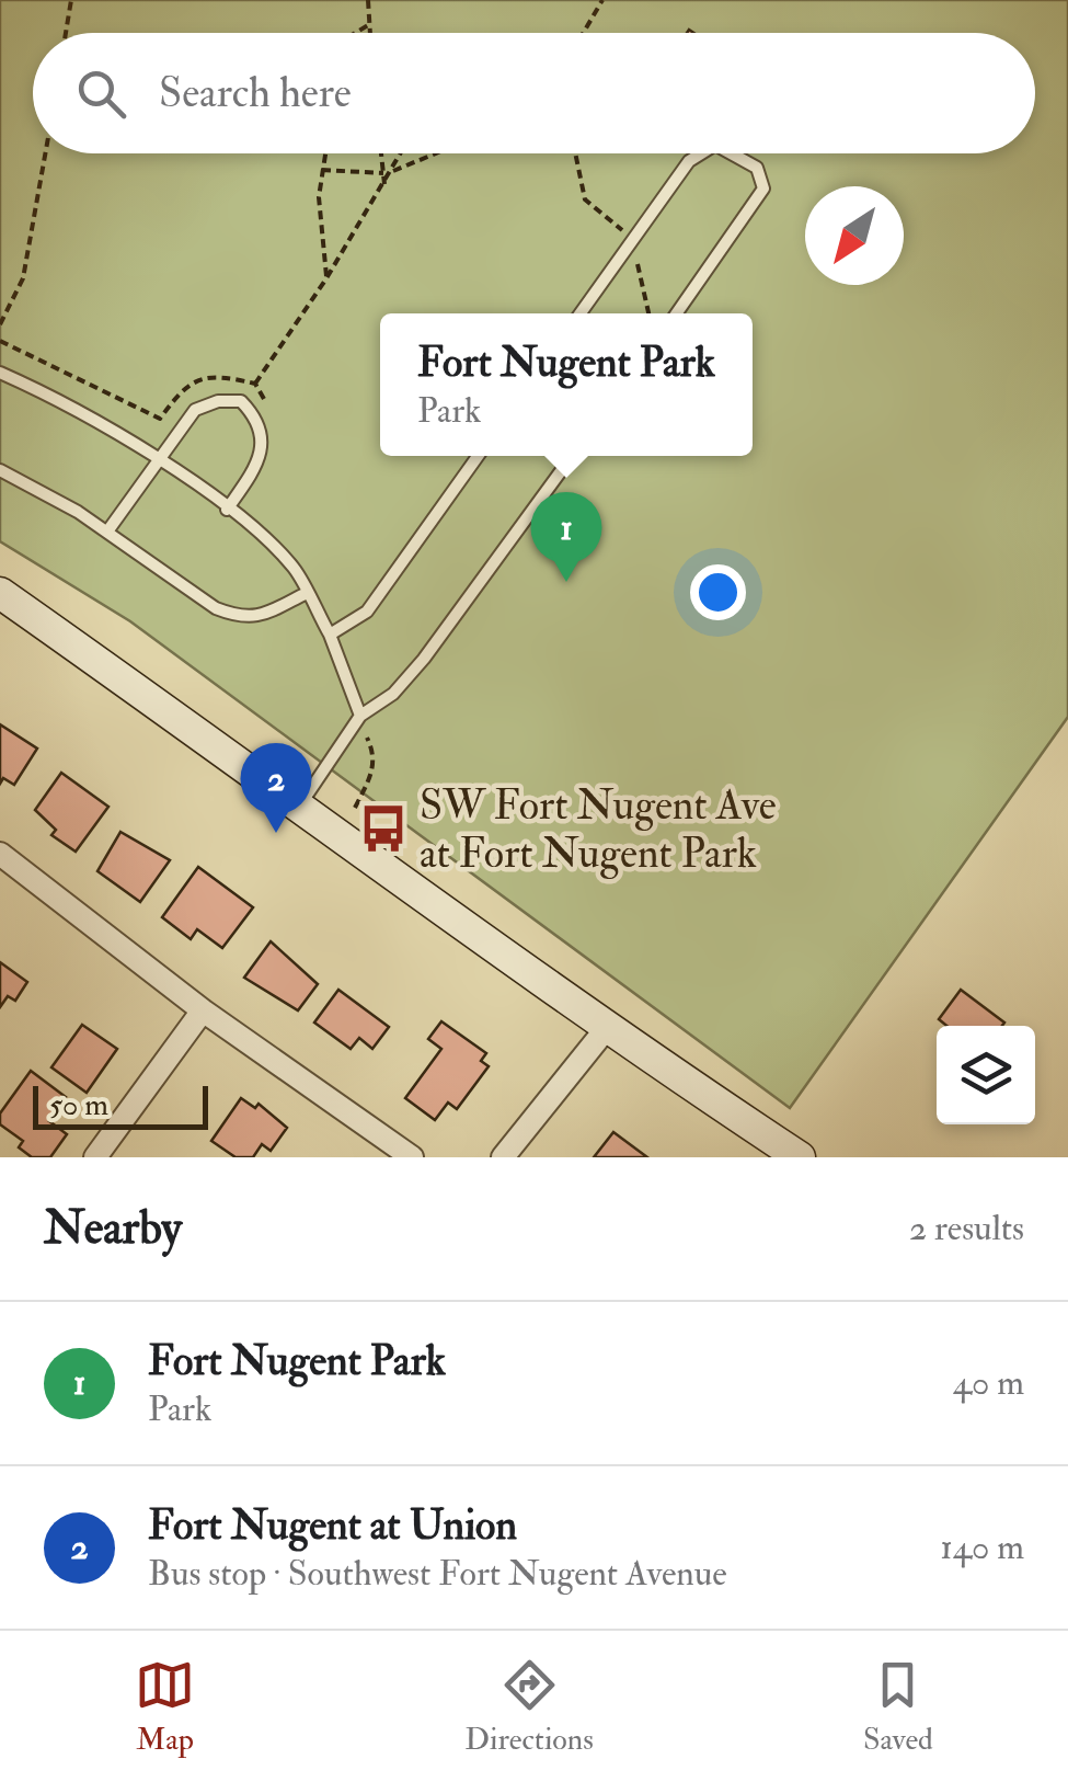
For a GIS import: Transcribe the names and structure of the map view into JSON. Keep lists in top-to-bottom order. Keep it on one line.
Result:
{"places":{"bus stop":["SW Fort Nugent Ave at Fort Nugent Park"]},"scale_bar":"50 m","north":"bottom left","page":{"search":"Search here","popup":["Fort Nugent Park","Park"],"pins":["1","2"],"scale":"50 m","heading":["Nearby","2 results"],"list":[{"mark":"1","name":"Fort Nugent Park","note":"Park","value":"40 m"},{"mark":"2","name":"Fort Nugent at Union","note":"Bus stop · Southwest Fort Nugent Avenue","value":"140 m"}],"nav":["Map","Directions","Saved"]}}
